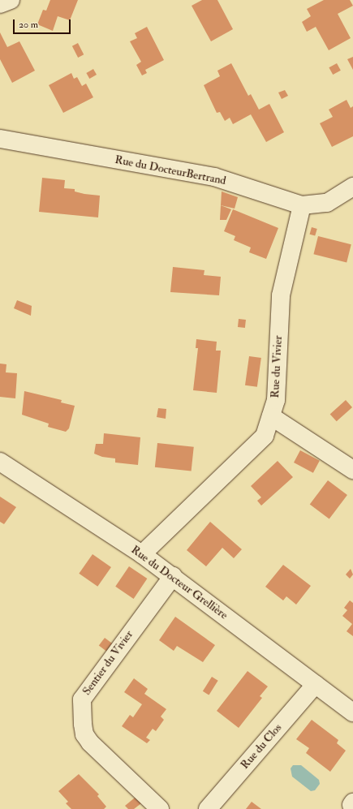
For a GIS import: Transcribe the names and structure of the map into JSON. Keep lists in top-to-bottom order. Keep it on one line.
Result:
{"streets":{"street":["Rue du DocteurBertrand","Rue du Vivier","Rue du Docteur Grellière","Sentier du Vivier","Rue du Clos"]},"crossings":[["Rue du DocteurBertrand","Rue du Vivier"],["Rue du Vivier","Rue du Docteur Grellière"],["Rue du Docteur Grellière","Sentier du Vivier"],["Rue du Docteur Grellière","Rue du Clos"]],"scale_bar":"20 m"}
